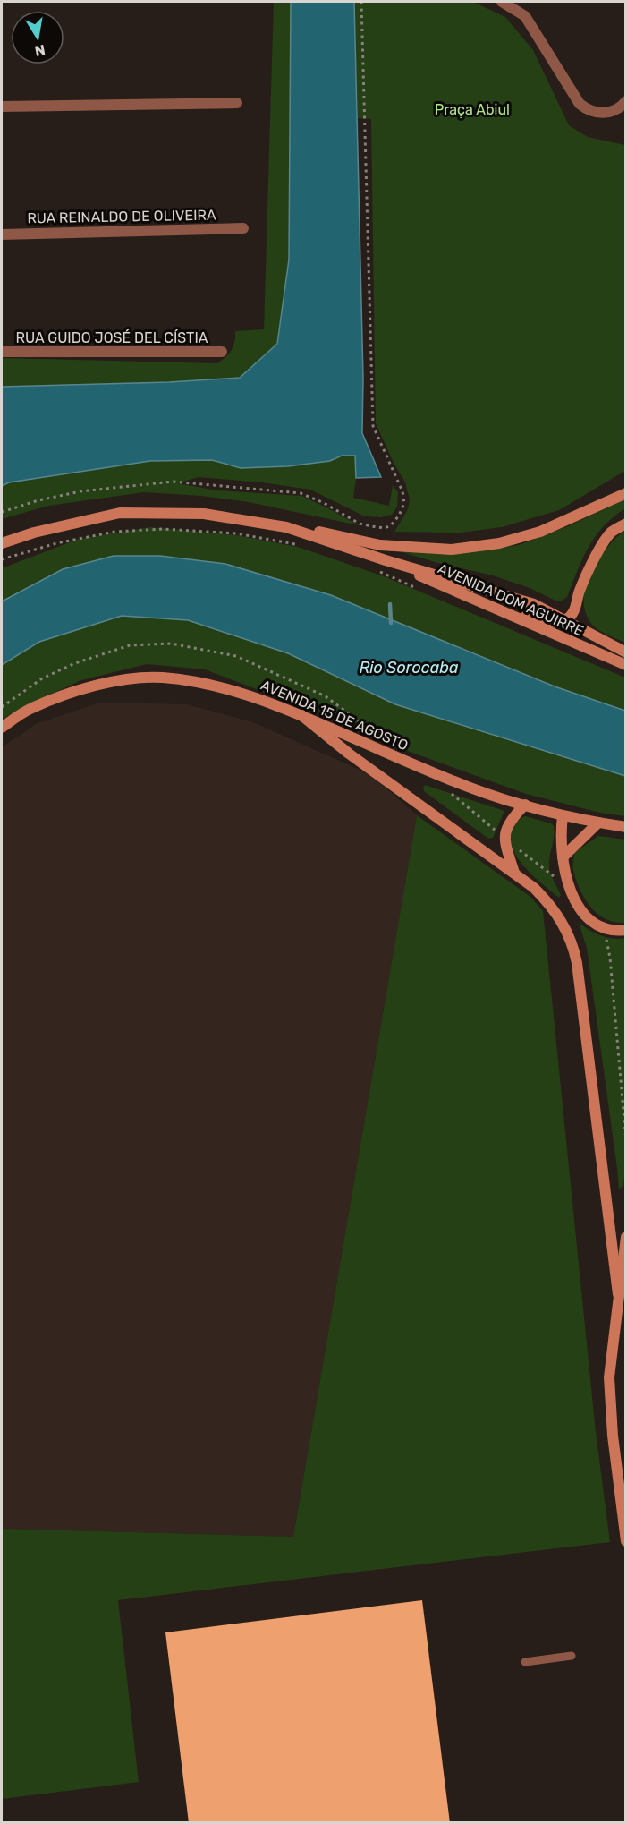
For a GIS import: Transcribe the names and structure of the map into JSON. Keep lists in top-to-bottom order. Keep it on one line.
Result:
{"streets":{"main road":["AVENIDA DOM AGUIRRE","AVENIDA 15 DE AGOSTO"],"street":["RUA REINALDO DE OLIVEIRA","RUA GUIDO JOSÉ DEL CÍSTIA"]},"water":["Rio Sorocaba"],"parks":["Praça Abiul"],"north":"bottom"}
